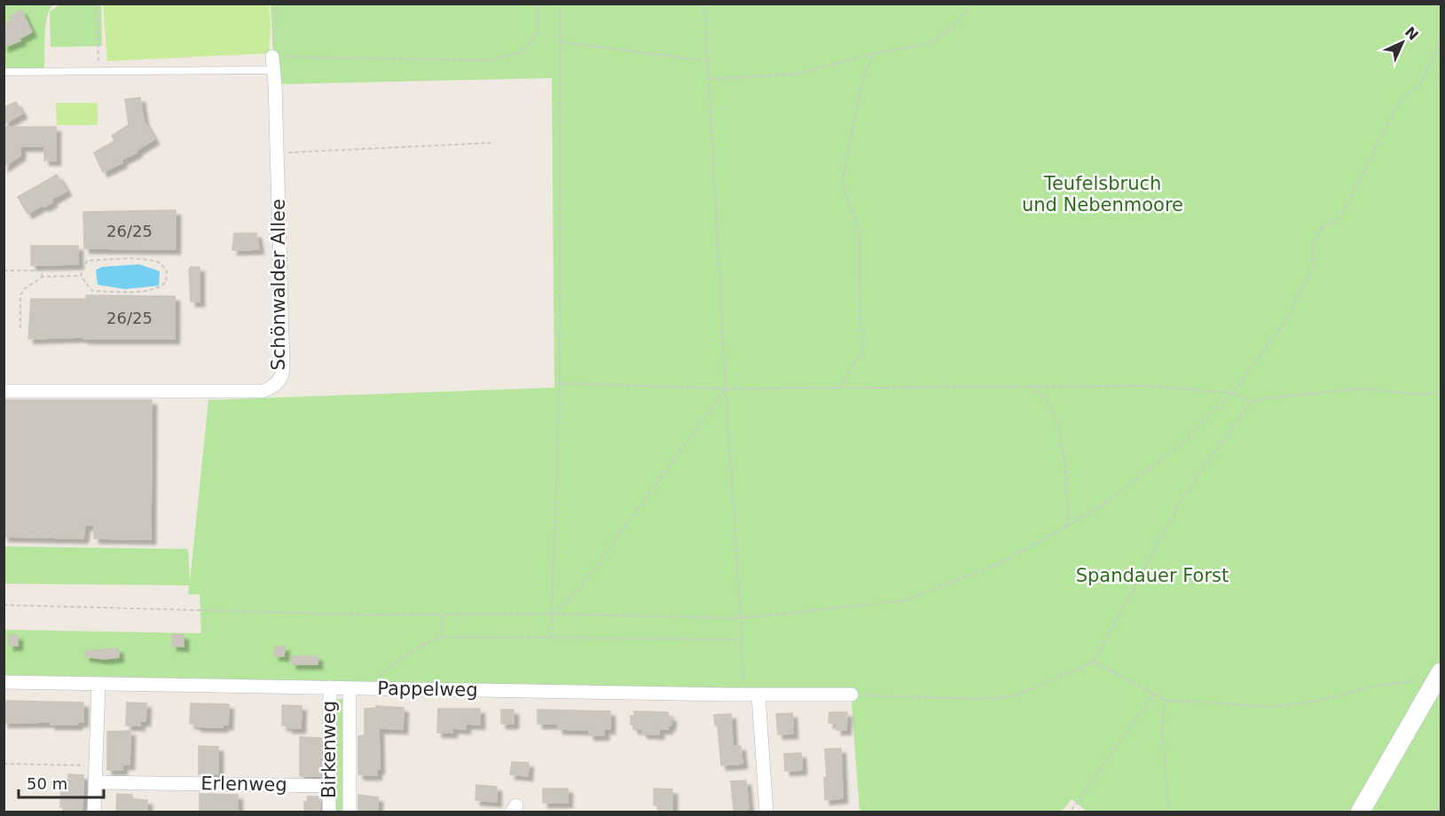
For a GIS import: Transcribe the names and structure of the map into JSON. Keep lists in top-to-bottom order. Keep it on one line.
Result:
{"streets":{"street":["Schönwalder Allee","Pappelweg","Birkenweg","Erlenweg"]},"crossings":[["Pappelweg","Birkenweg"],["Birkenweg","Erlenweg"]],"parks":["Teufelsbruch und Nebenmoore","Spandauer Forst"],"house_numbers":["26/25","26/25"],"scale_bar":"50 m","north":"top right"}
